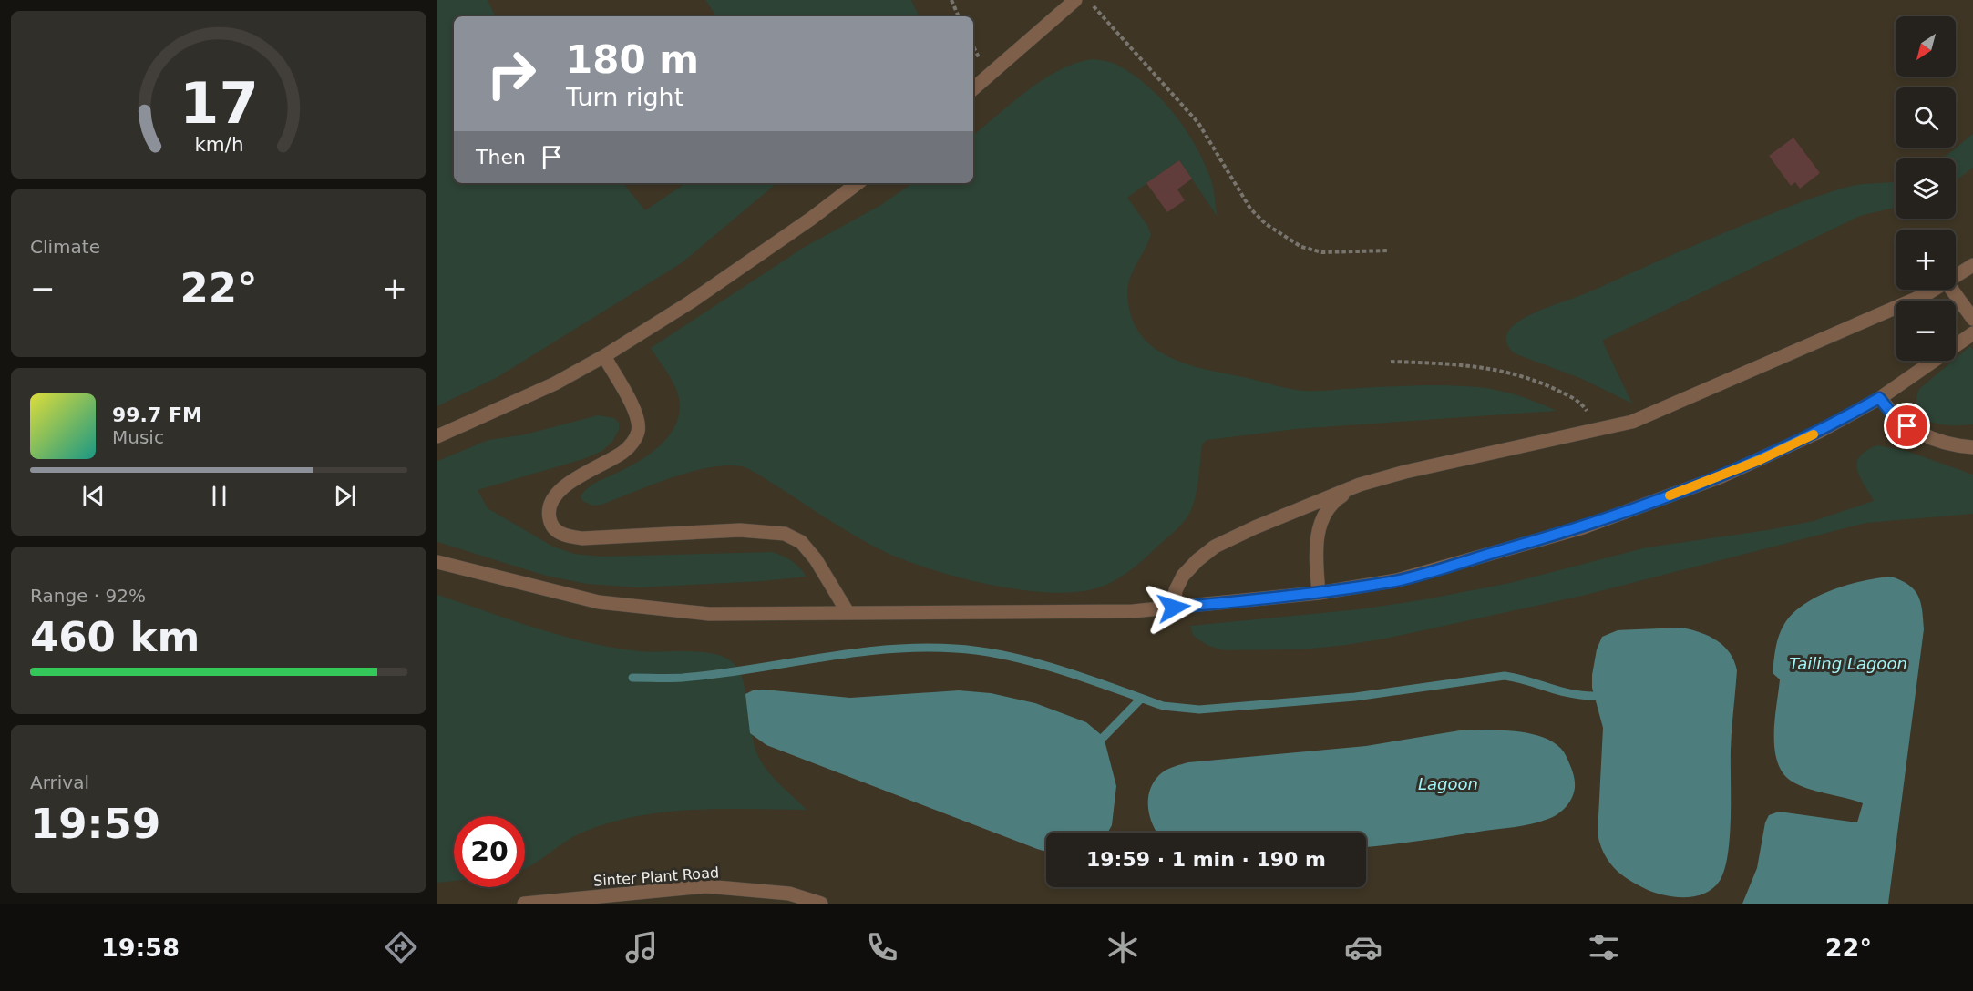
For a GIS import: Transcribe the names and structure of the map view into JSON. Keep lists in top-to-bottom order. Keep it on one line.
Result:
{"streets":{"lane":["Sinter Plant Road"]},"water":["Tailing Lagoon","Lagoon"],"north":"bottom left","page":{"map_buttons":["+","−"],"turn":["180 m","Turn right"],"then":"Then","tile":["Climate",["Range · 92%","460 km"],["Arrival","19:59"]],"heat":["−","22°","+"],"song":["99.7 FM","Music"],"limit":"20","trip":"19:59 · 1 min · 190 m","tabs":["19:58","22°"],"gauge":["17","km/h"]}}
